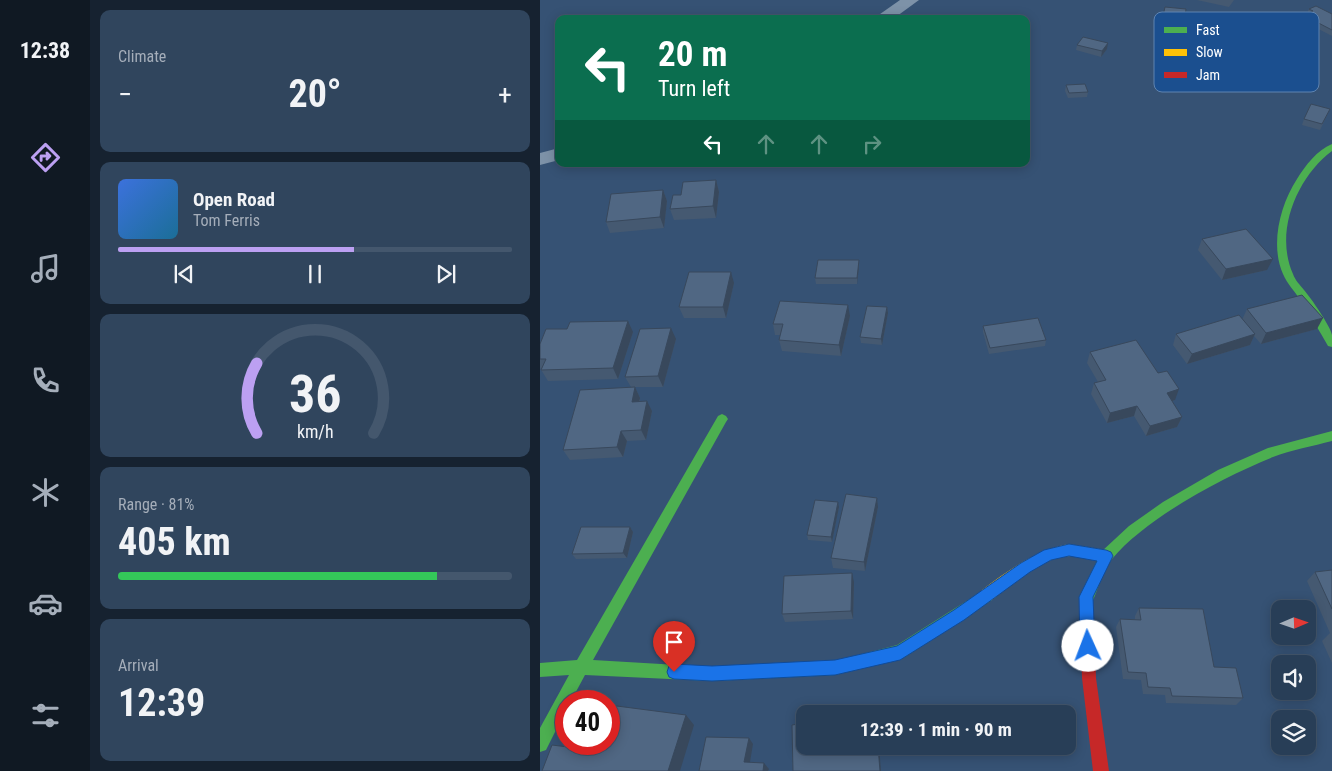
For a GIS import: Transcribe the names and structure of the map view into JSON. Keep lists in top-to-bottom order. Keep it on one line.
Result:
{"legend":["Fast","Slow","Jam"],"north":"right","page":{"tabs":"12:38","tile":["Climate",["Range · 81%","405 km"],["Arrival","12:39"]],"turn":["20 m","Turn left"],"heat":["−","20°","+"],"song":["Open Road","Tom Ferris"],"limit":"40","trip":"12:39 · 1 min · 90 m","gauge":["36","km/h"]}}
